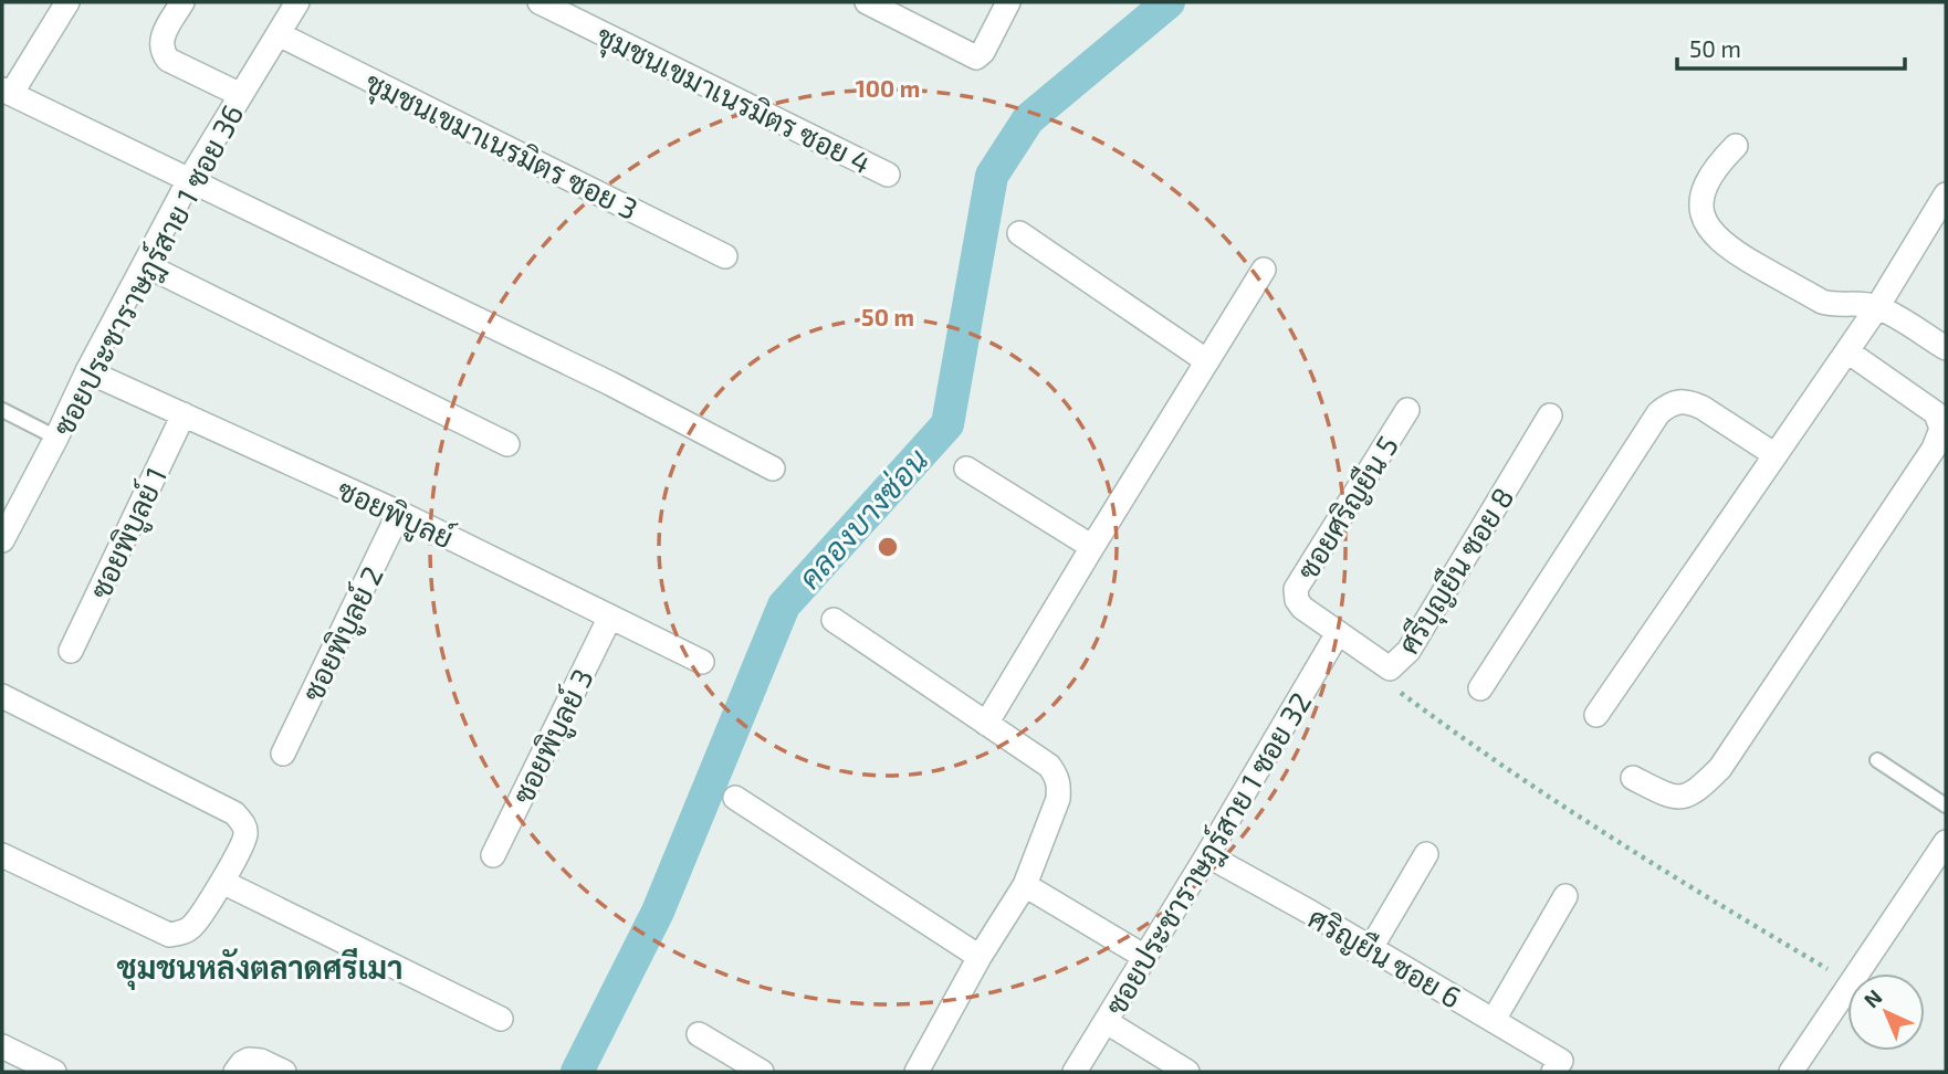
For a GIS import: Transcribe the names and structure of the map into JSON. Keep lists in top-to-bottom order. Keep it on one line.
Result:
{"streets":{"street":["ชุมชนเขมาเนรมิตร ซอย 4","ชุมชนเขมาเนรมิตร ซอย 3","ซอยประชาราษฎร์สาย 1 ซอย 36","ซอยศริญยืน 5","ซอยพิบูลย์","ซอยพิบูลย์ 1","ศรีบุญยืน ซอย 8","ซอยพิบูลย์ 2","ซอยพิบูลย์ 3","ซอยประชาราษฎร์สาย 1 ซอย 32","ศริญยืน ซอย 6"]},"crossings":[["ชุมชนเขมาเนรมิตร ซอย 3","ซอยประชาราษฎร์สาย 1 ซอย 36"],["ซอยประชาราษฎร์สาย 1 ซอย 36","ซอยพิบูลย์"],["ซอยศริญยืน 5","ศรีบุญยืน ซอย 8"],["ซอยศริญยืน 5","ซอยประชาราษฎร์สาย 1 ซอย 32"],["ซอยพิบูลย์","ซอยพิบูลย์ 1"],["ซอยพิบูลย์","ซอยพิบูลย์ 2"],["ซอยพิบูลย์","ซอยพิบูลย์ 3"],["ศรีบุญยืน ซอย 8","ซอยประชาราษฎร์สาย 1 ซอย 32"],["ซอยประชาราษฎร์สาย 1 ซอย 32","ศริญยืน ซอย 6"]],"districts":["ชุมชนหลังตลาดศรีเมา"],"water":["คลองบางซ่อน"],"scale_bar":"50 m","north":"top left","rings":["100 m","50 m"]}
